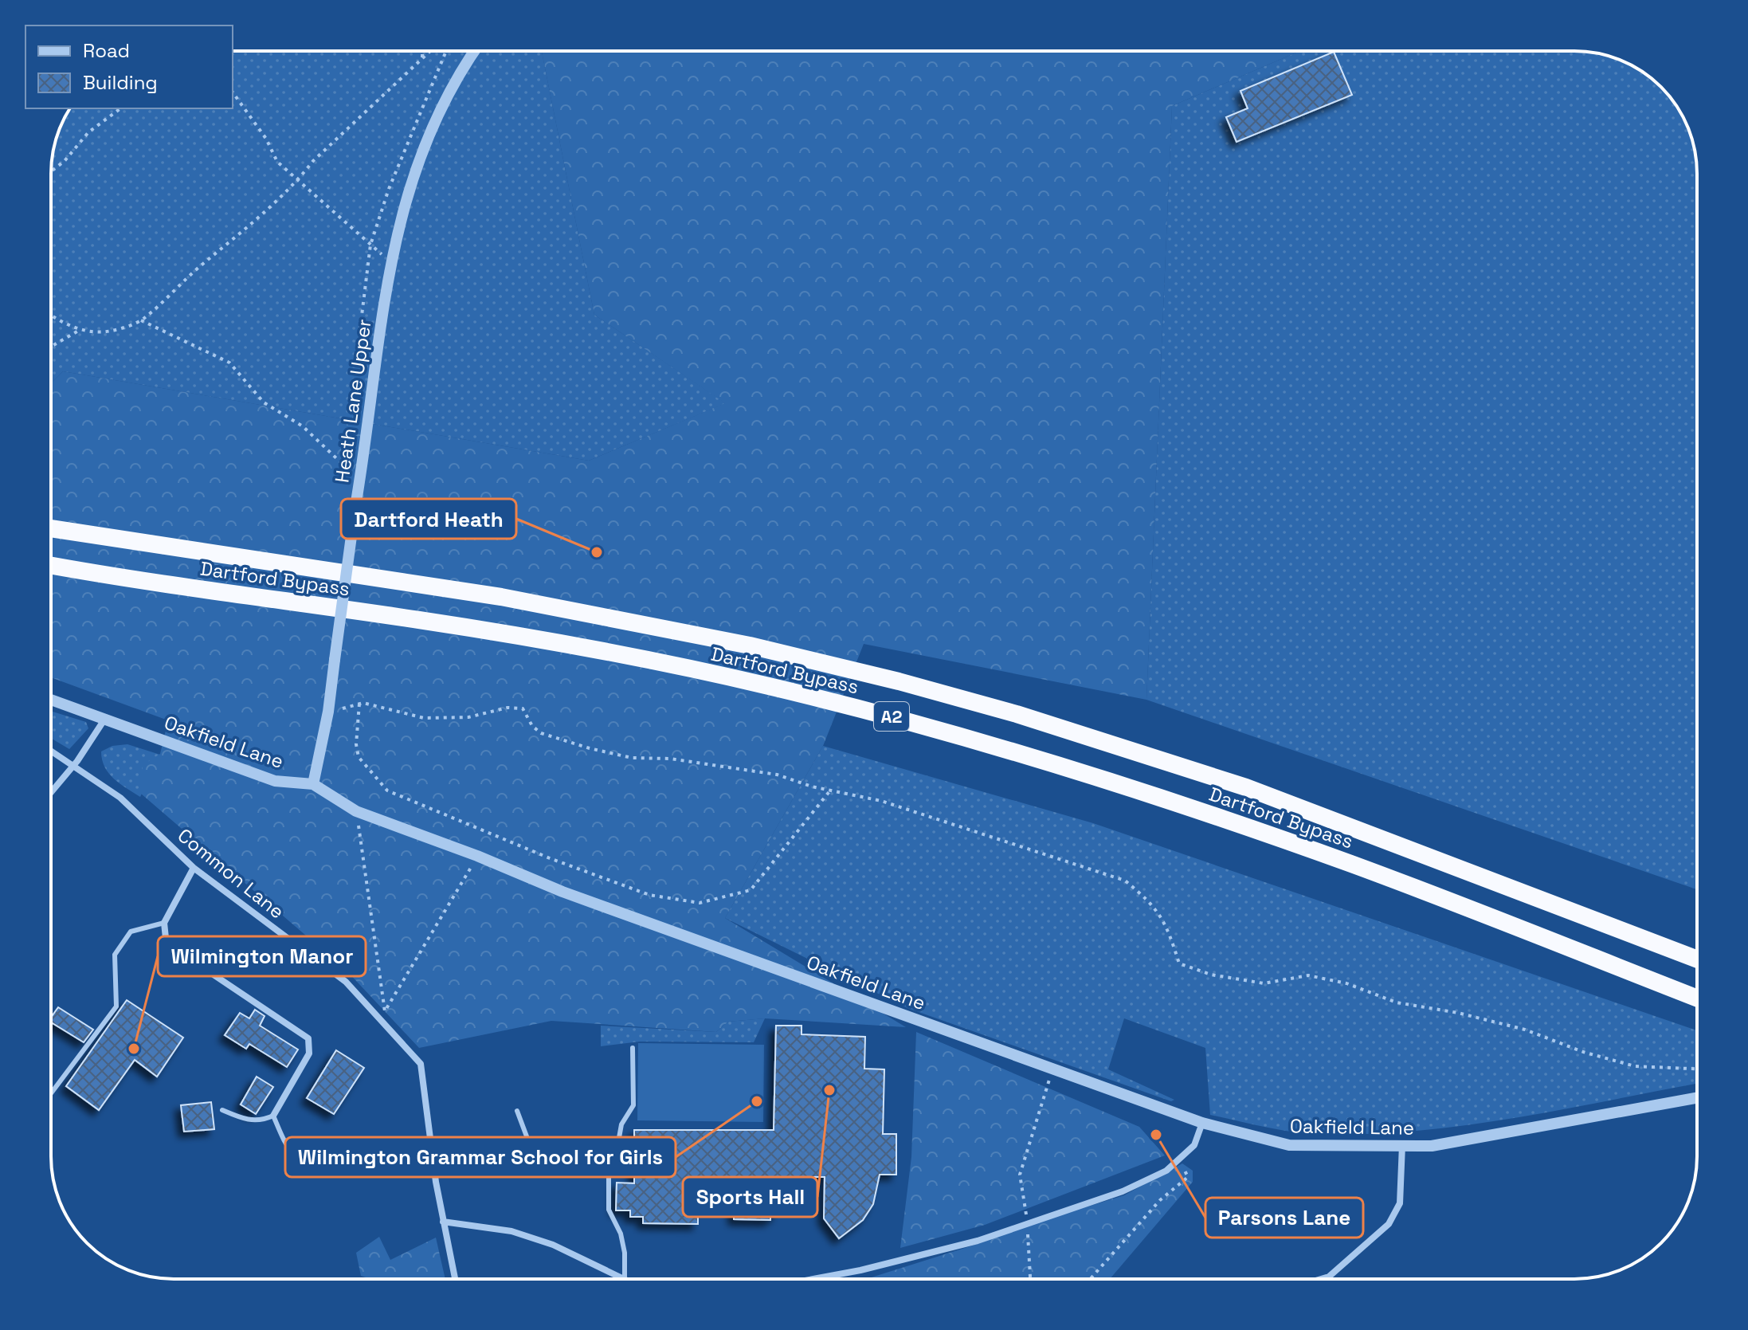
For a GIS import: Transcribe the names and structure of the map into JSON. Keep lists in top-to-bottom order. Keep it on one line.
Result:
{"streets":{"highway":["Dartford Bypass","A2"],"street":["Heath Lane Upper","Oakfield Lane","Common Lane"]},"crossings":[["Heath Lane Upper","Oakfield Lane"]],"places":["Dartford Heath","Wilmington Manor","Sports Hall","Wilmington Grammar School for Girls","Parsons Lane"],"legend":["Road","Building"]}
